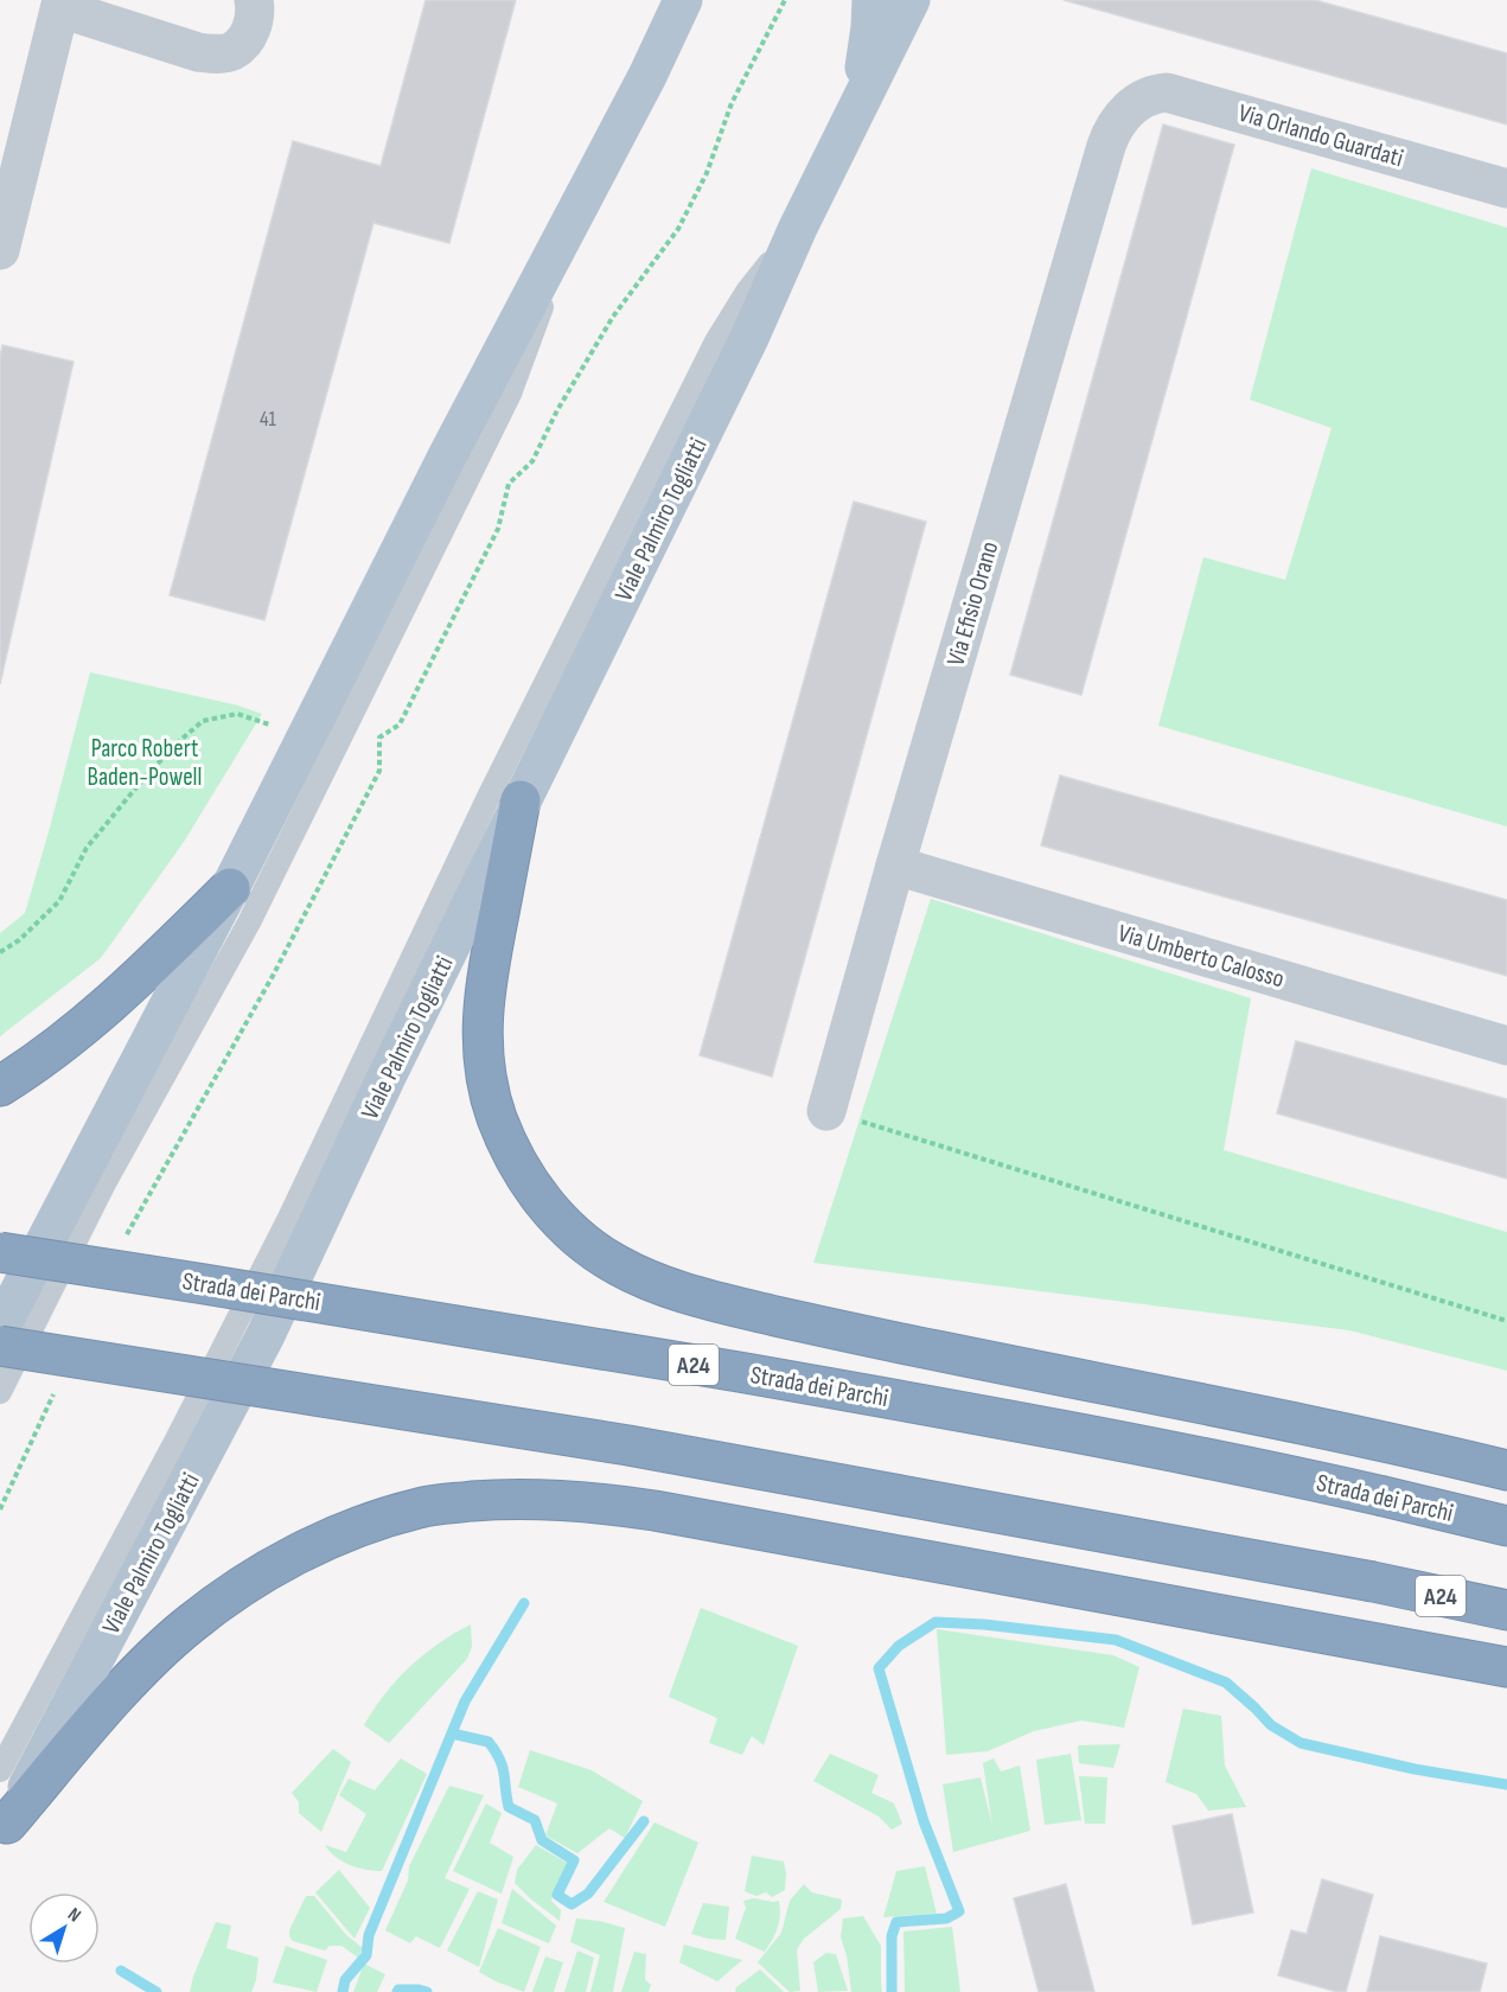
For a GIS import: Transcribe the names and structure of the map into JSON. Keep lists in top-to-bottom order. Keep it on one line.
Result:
{"streets":{"highway":["Strada dei Parchi","A24"],"main road":["Viale Palmiro Togliatti"],"street":["Via Orlando Guardati","Via Efisio Orano","Via Umberto Calosso"]},"crossings":[["Via Orlando Guardati","Via Efisio Orano"],["Via Efisio Orano","Via Umberto Calosso"]],"parks":["Parco Robert Baden-Powell"],"house_numbers":["41"],"north":"top right"}
